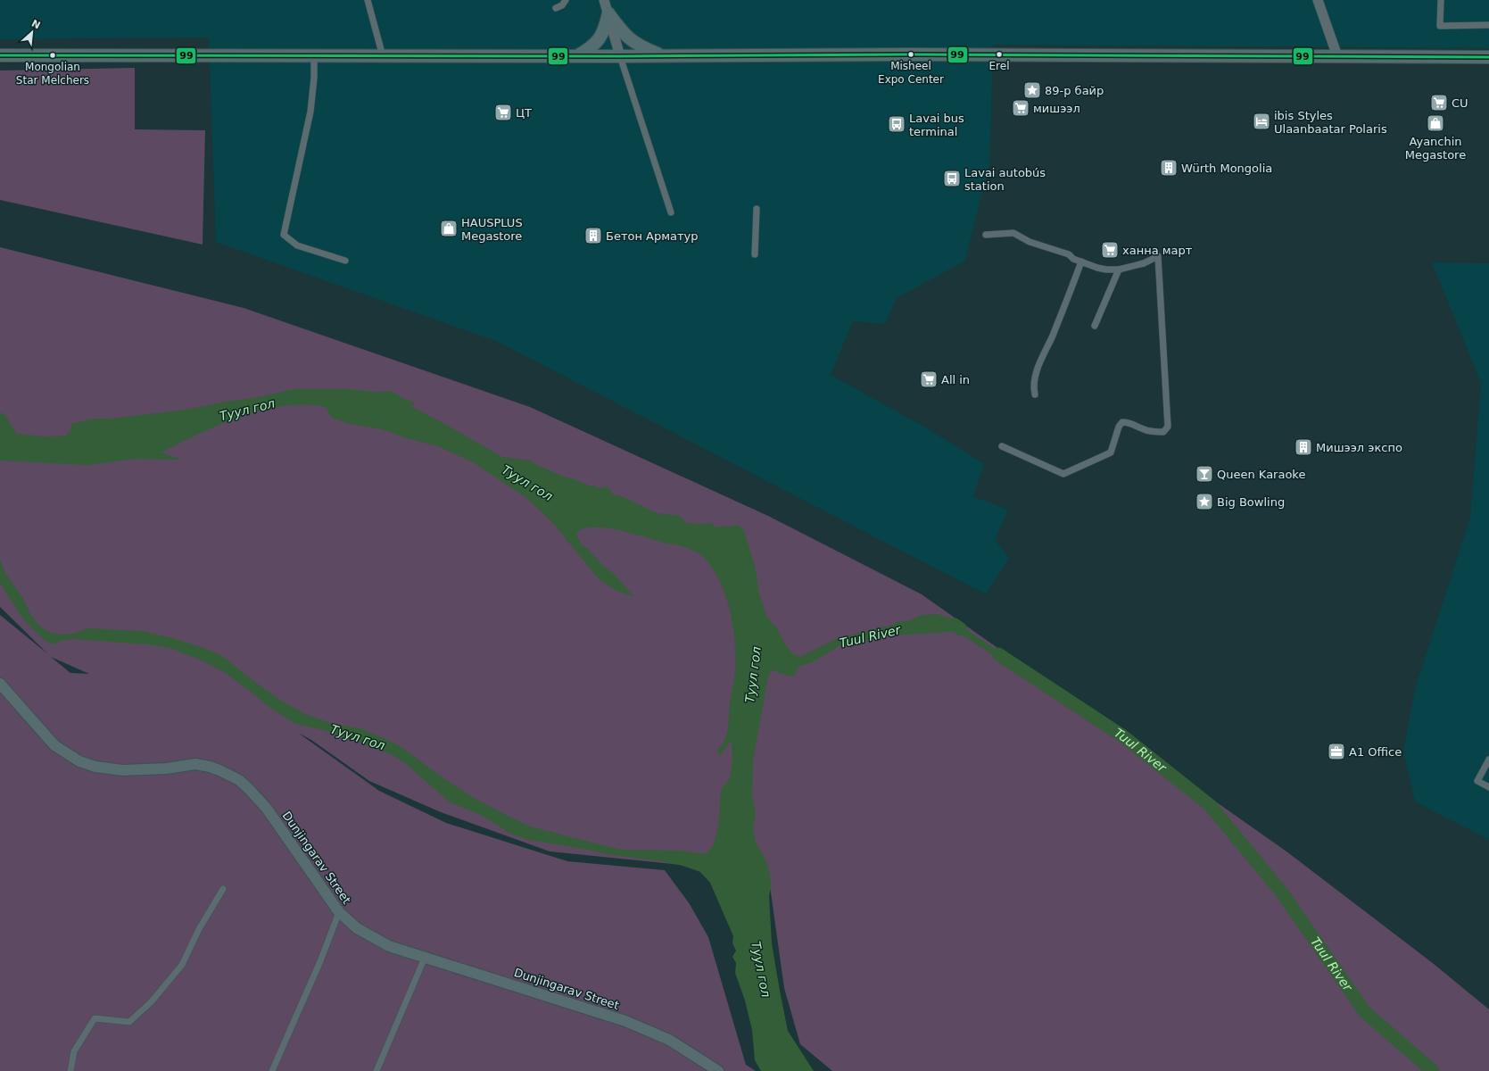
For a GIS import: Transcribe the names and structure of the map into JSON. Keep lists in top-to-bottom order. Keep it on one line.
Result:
{"streets":{"main road":["Dunjingarav Street"]},"water":["Туул гол","Tuul River"],"places":{"other":["Misheel Expo Center","Erel","Mongolian Star Melchers"],"place":["89-р байр","Big Bowling"],"supermarket":["CU","мишээл","ЦТ","ханна март","All in"],"hotel":["ibis Styles Ulaanbaatar Polaris"],"shop":["Ayanchin Megastore","HAUSPLUS Megastore"],"bus stop":["Lavai bus terminal","Lavai autobús station"],"building":["Würth Mongolia","Бетон Арматур","Мишээл экспо"],"bar":["Queen Karaoke"],"office":["A1 Office"]},"lines":["transit line 99"],"north":"top right"}
